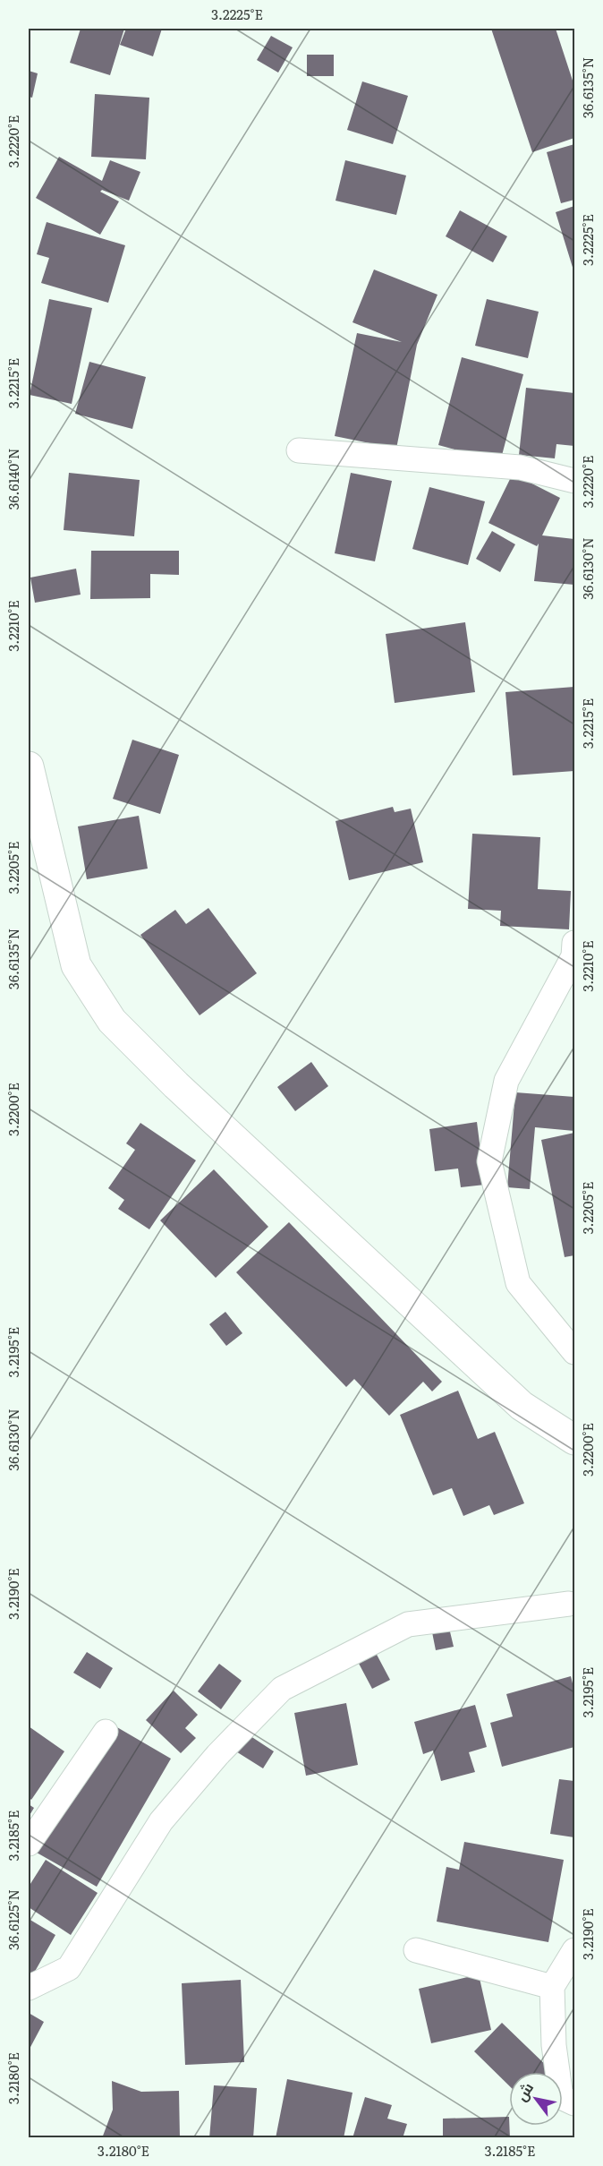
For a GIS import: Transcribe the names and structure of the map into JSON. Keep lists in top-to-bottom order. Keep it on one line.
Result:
{"north":"top left","coordinates":["3.2225°E","36.6135°N","3.2220°E","3.2215°E","36.6140°N","36.6130°N","3.2210°E","3.2205°E","3.2200°E","3.2195°E","3.2190°E","3.2185°E","36.6125°N","3.2180°E"]}
